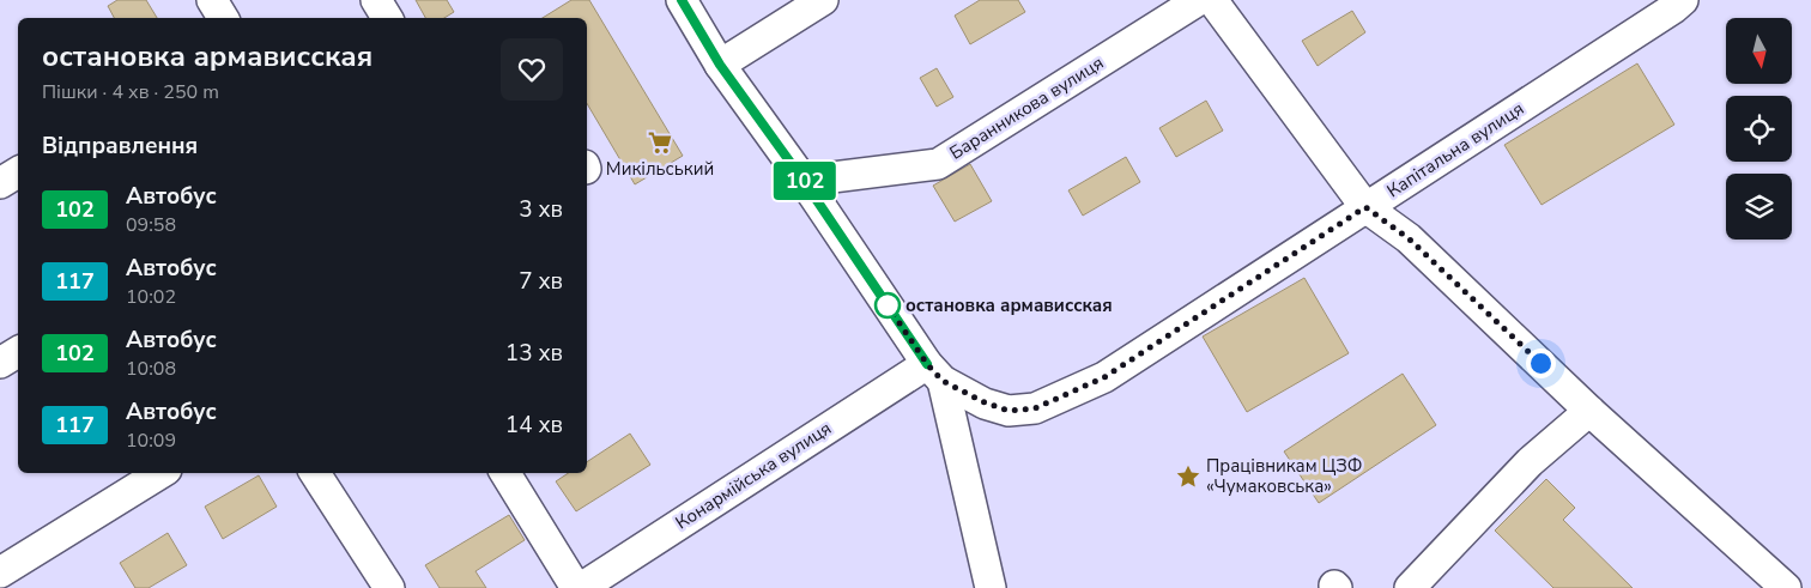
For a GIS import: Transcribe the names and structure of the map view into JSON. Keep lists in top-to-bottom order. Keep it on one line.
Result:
{"streets":{"street":["Баранникова вулиця","Капітальна вулиця","Конармійська вулиця"]},"crossings":[["Капітальна вулиця","Конармійська вулиця"]],"places":{"supermarket":["Микільський"],"other":["остановка армависская"],"place":["Працівникам ЦЗФ «Чумаковська»"]},"lines":["bus line 102"],"north":"bottom","page":{"on_map":"102","heading":[["остановка армависская","Пішки · 4 хв · 250 m"],"Відправлення"],"list":[{"mark":"102","name":"Автобус","note":"09:58","value":"3 хв"},{"mark":"117","name":"Автобус","note":"10:02","value":"7 хв"},{"mark":"102","name":"Автобус","note":"10:08","value":"13 хв"},{"mark":"117","name":"Автобус","note":"10:09","value":"14 хв"}]}}
